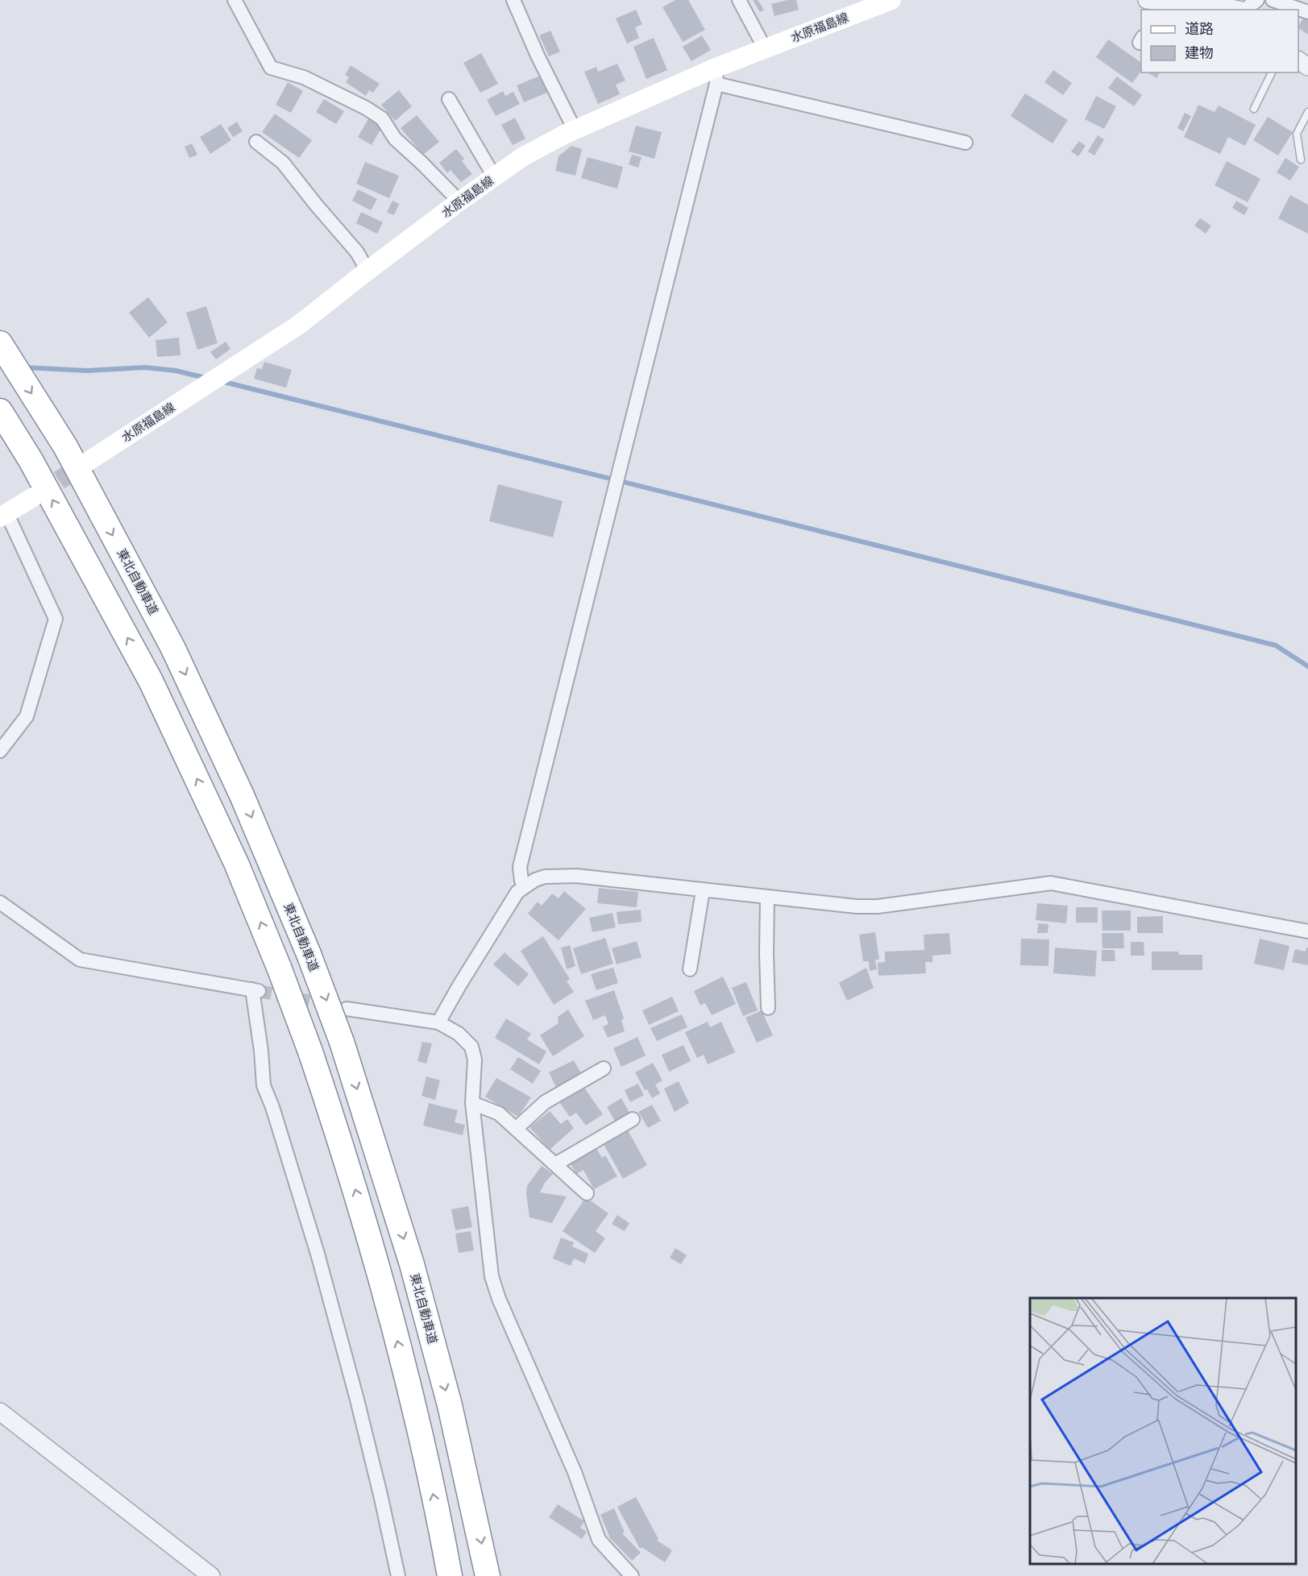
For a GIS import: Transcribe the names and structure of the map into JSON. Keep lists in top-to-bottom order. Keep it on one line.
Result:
{"streets":{"highway":["東北自動車道"],"main road":["水原福島線"]},"legend":["道路","建物"]}
